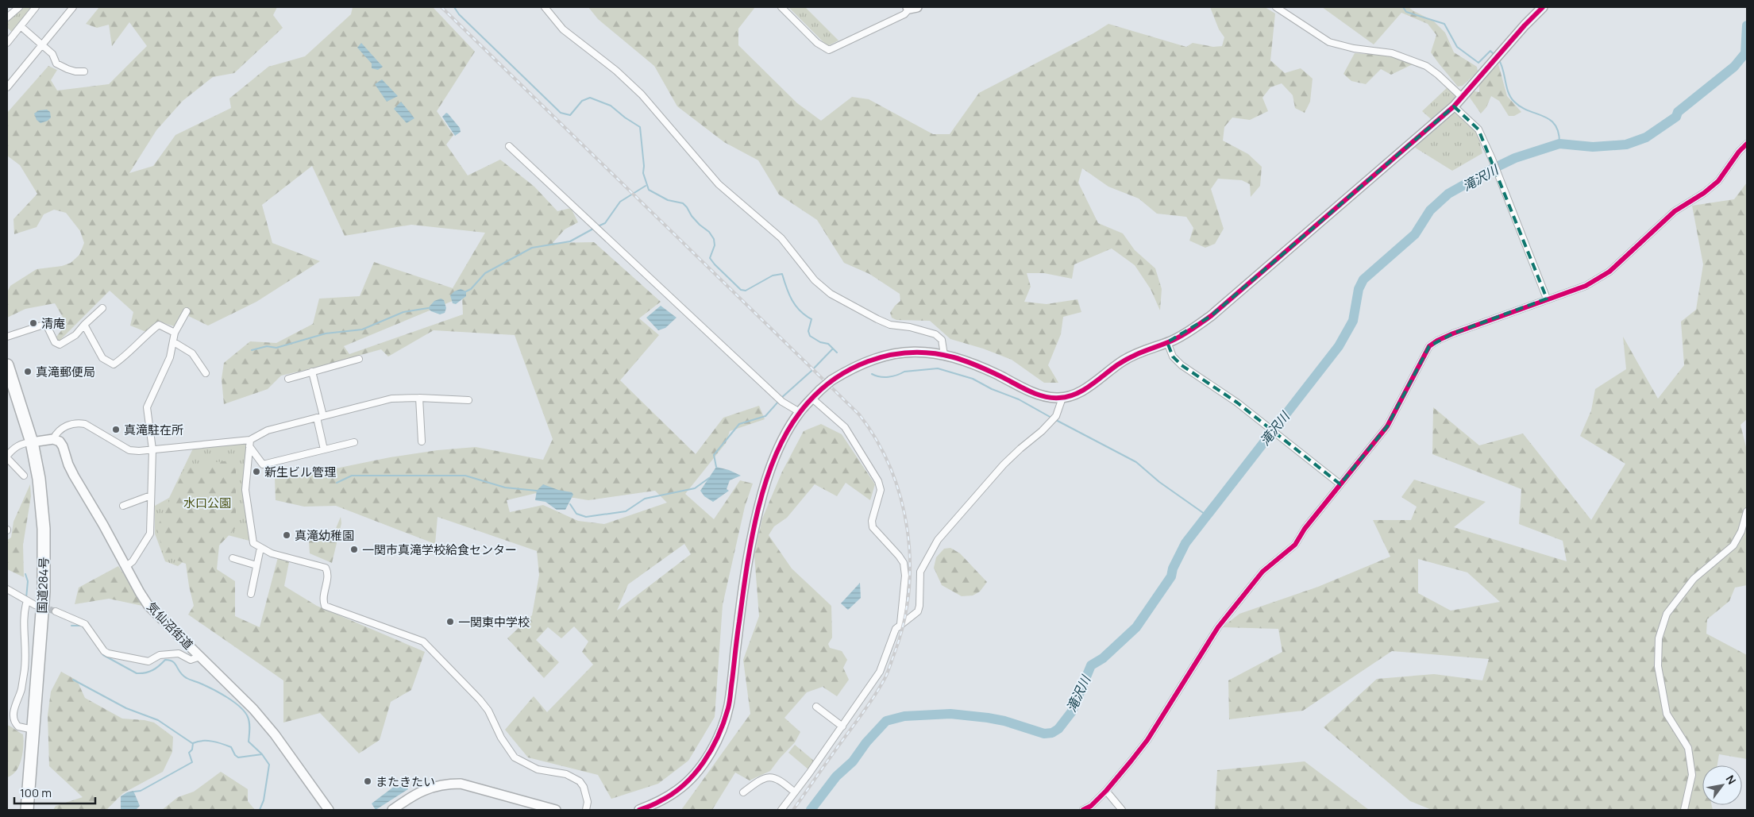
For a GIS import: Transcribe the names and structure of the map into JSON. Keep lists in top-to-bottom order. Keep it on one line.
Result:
{"streets":{"highway":["国道284号"],"street":["気仙沼街道"]},"water":["滝沢川"],"parks":["水口公園"],"places":["清庵","真滝郵便局","真滝駐在所","新生ビル管理","真滝幼稚園","一関市真滝学校給食センター","一関東中学校","またきたい"],"scale_bar":"100 m","north":"top right"}
